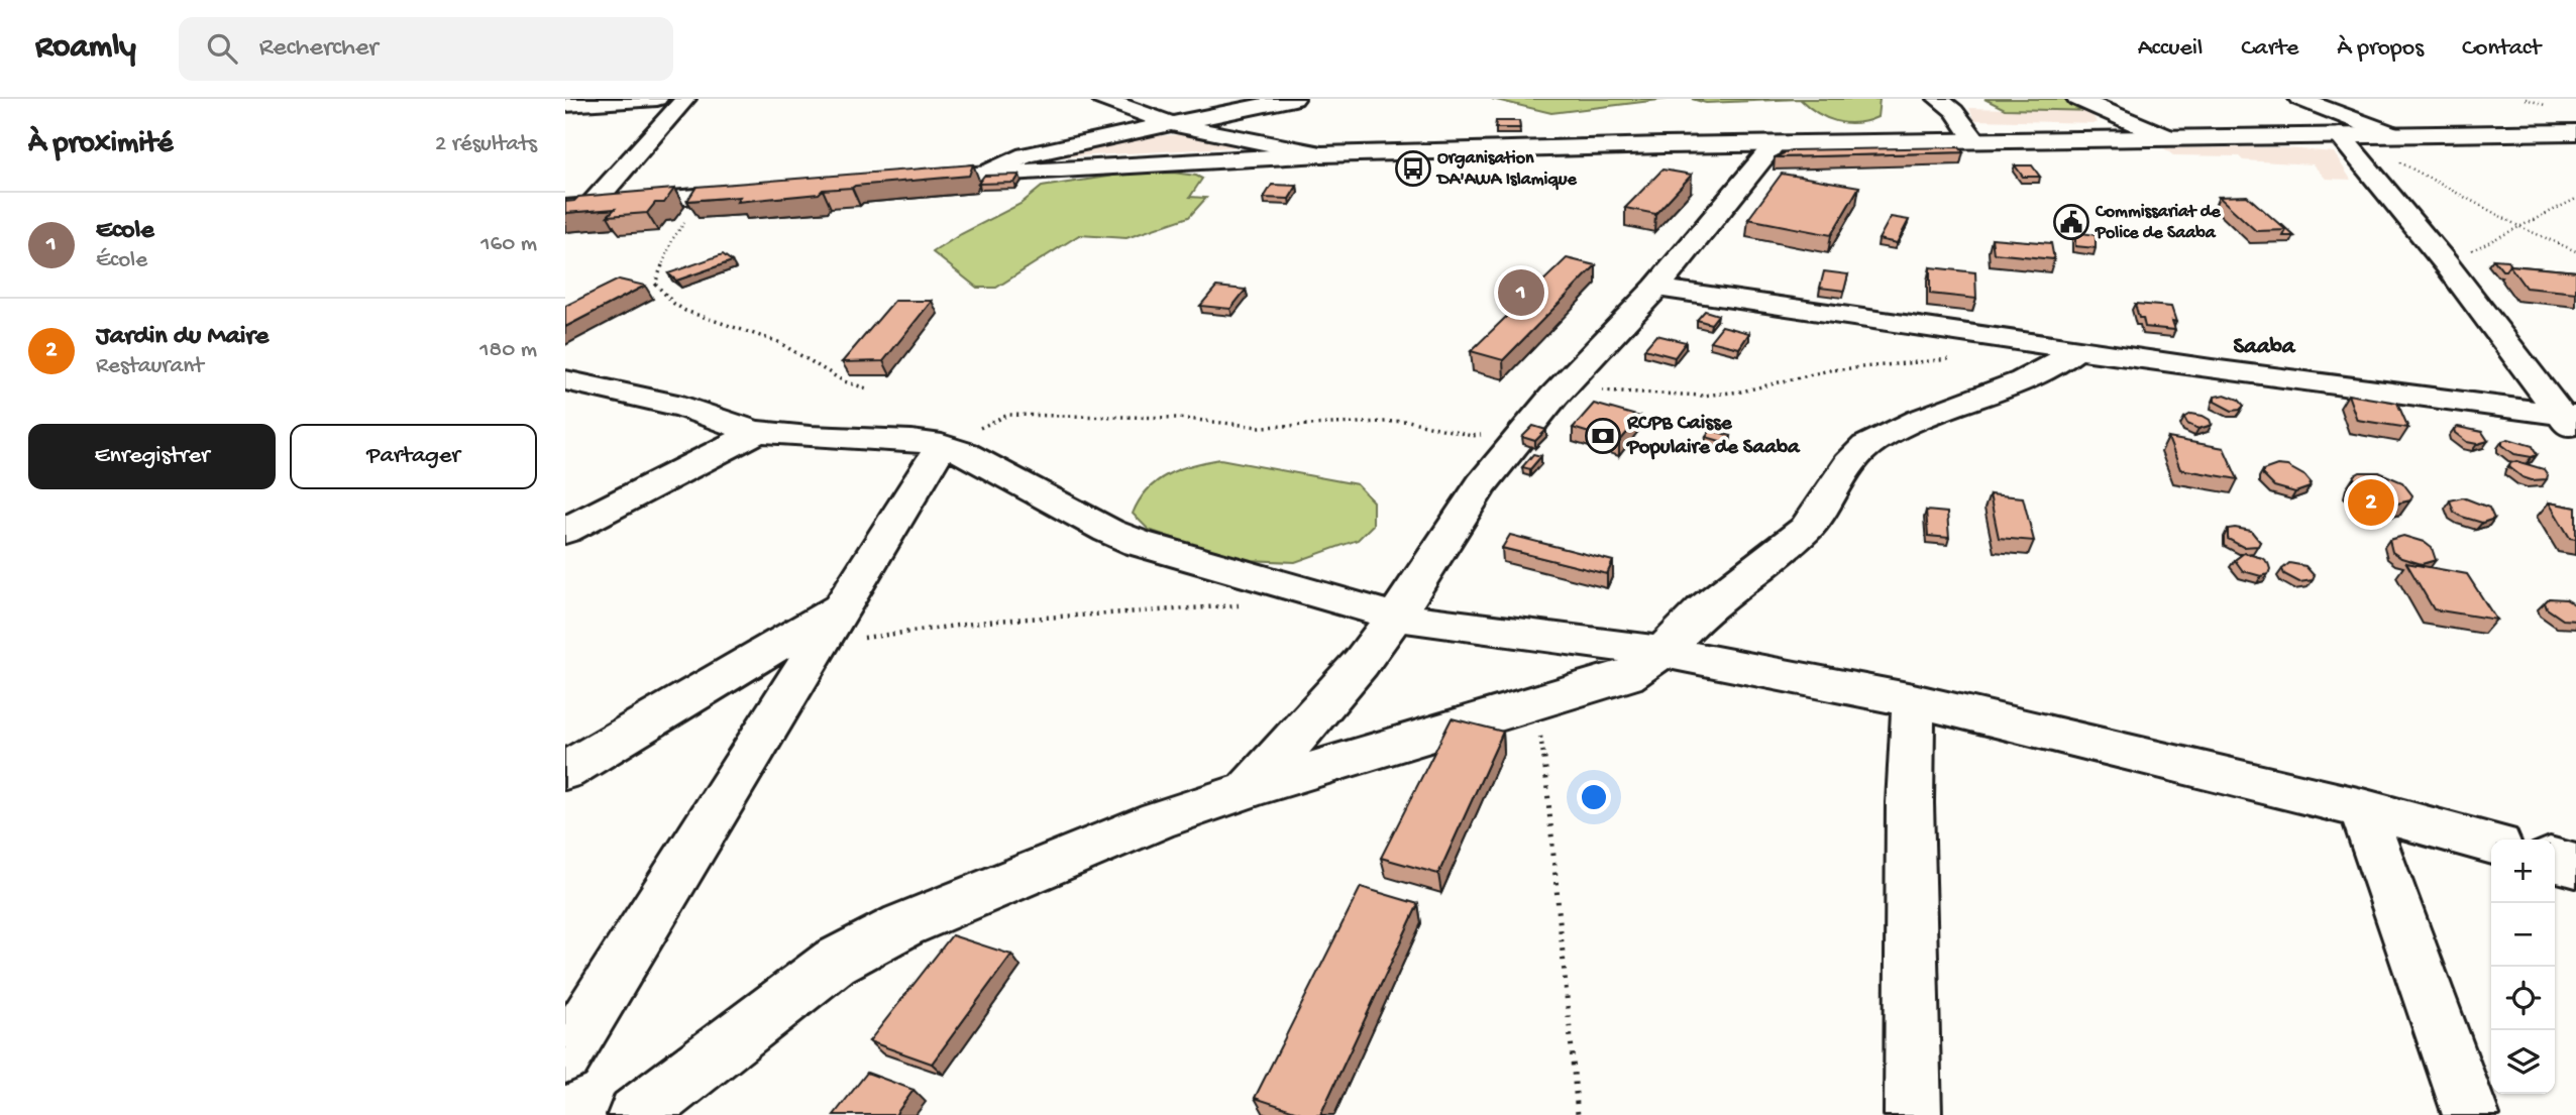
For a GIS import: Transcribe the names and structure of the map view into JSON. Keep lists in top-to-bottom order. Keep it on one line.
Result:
{"districts":["Saaba"],"places":{"bus stop":["Organisation DA'AWA Islamique"],"public building":["Commissariat de Police de Saaba"],"bank":["RCPB Caisse Populaire de Saaba"]},"page":{"header":"Roamly","search":"Rechercher","nav":["Accueil","Carte","À propos","Contact"],"heading":["À proximité","2 résultats"],"list":[{"mark":"1","name":"Ecole","note":"École","value":"160 m"},{"mark":"2","name":"Jardin du Maire","note":"Restaurant","value":"180 m"}],"pins":["1","2"],"buttons":["Enregistrer","Partager"],"map_buttons":["+","−"]}}
